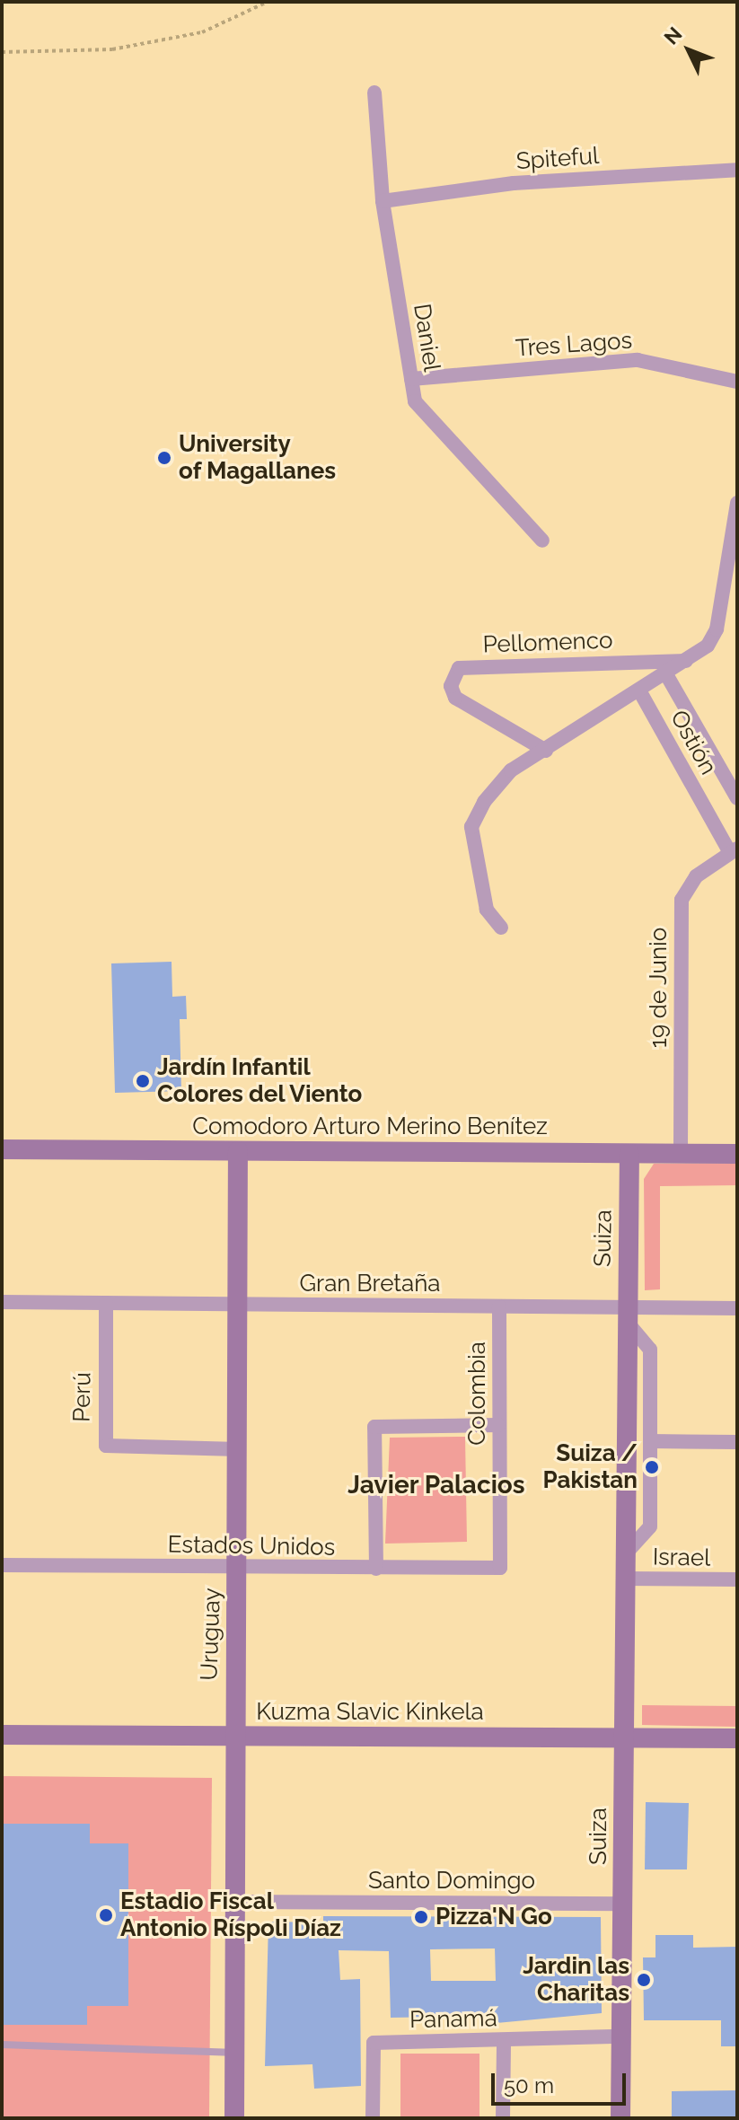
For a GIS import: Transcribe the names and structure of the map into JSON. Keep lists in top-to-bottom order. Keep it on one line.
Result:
{"streets":{"street":["Spiteful","Daniel","Tres Lagos","Pellomenco","Ostión","19 de Junio","Comodoro Arturo Merino Benítez","Suiza","Gran Bretaña","Colombia","Perú","Estados Unidos","Israel","Uruguay","Kuzma Slavic Kinkela","Santo Domingo","Panamá"]},"crossings":[["Spiteful","Daniel"],["Daniel","Tres Lagos"],["Ostión","19 de Junio"],["19 de Junio","Comodoro Arturo Merino Benítez"],["Comodoro Arturo Merino Benítez","Suiza"],["Comodoro Arturo Merino Benítez","Uruguay"],["Suiza","Gran Bretaña"],["Suiza","Israel"],["Suiza","Kuzma Slavic Kinkela"],["Suiza","Santo Domingo"],["Suiza","Panamá"],["Gran Bretaña","Colombia"],["Gran Bretaña","Perú"],["Gran Bretaña","Uruguay"],["Colombia","Estados Unidos"],["Perú","Uruguay"],["Estados Unidos","Uruguay"],["Uruguay","Kuzma Slavic Kinkela"],["Uruguay","Santo Domingo"]],"districts":["Javier Palacios"],"places":["University of Magallanes","Jardín Infantil Colores del Viento","Suiza / Pakistan","Estadio Fiscal Antonio Ríspoli Díaz","Pizza'N Go","Jardin las Charitas"],"scale_bar":"50 m","north":"top left"}
